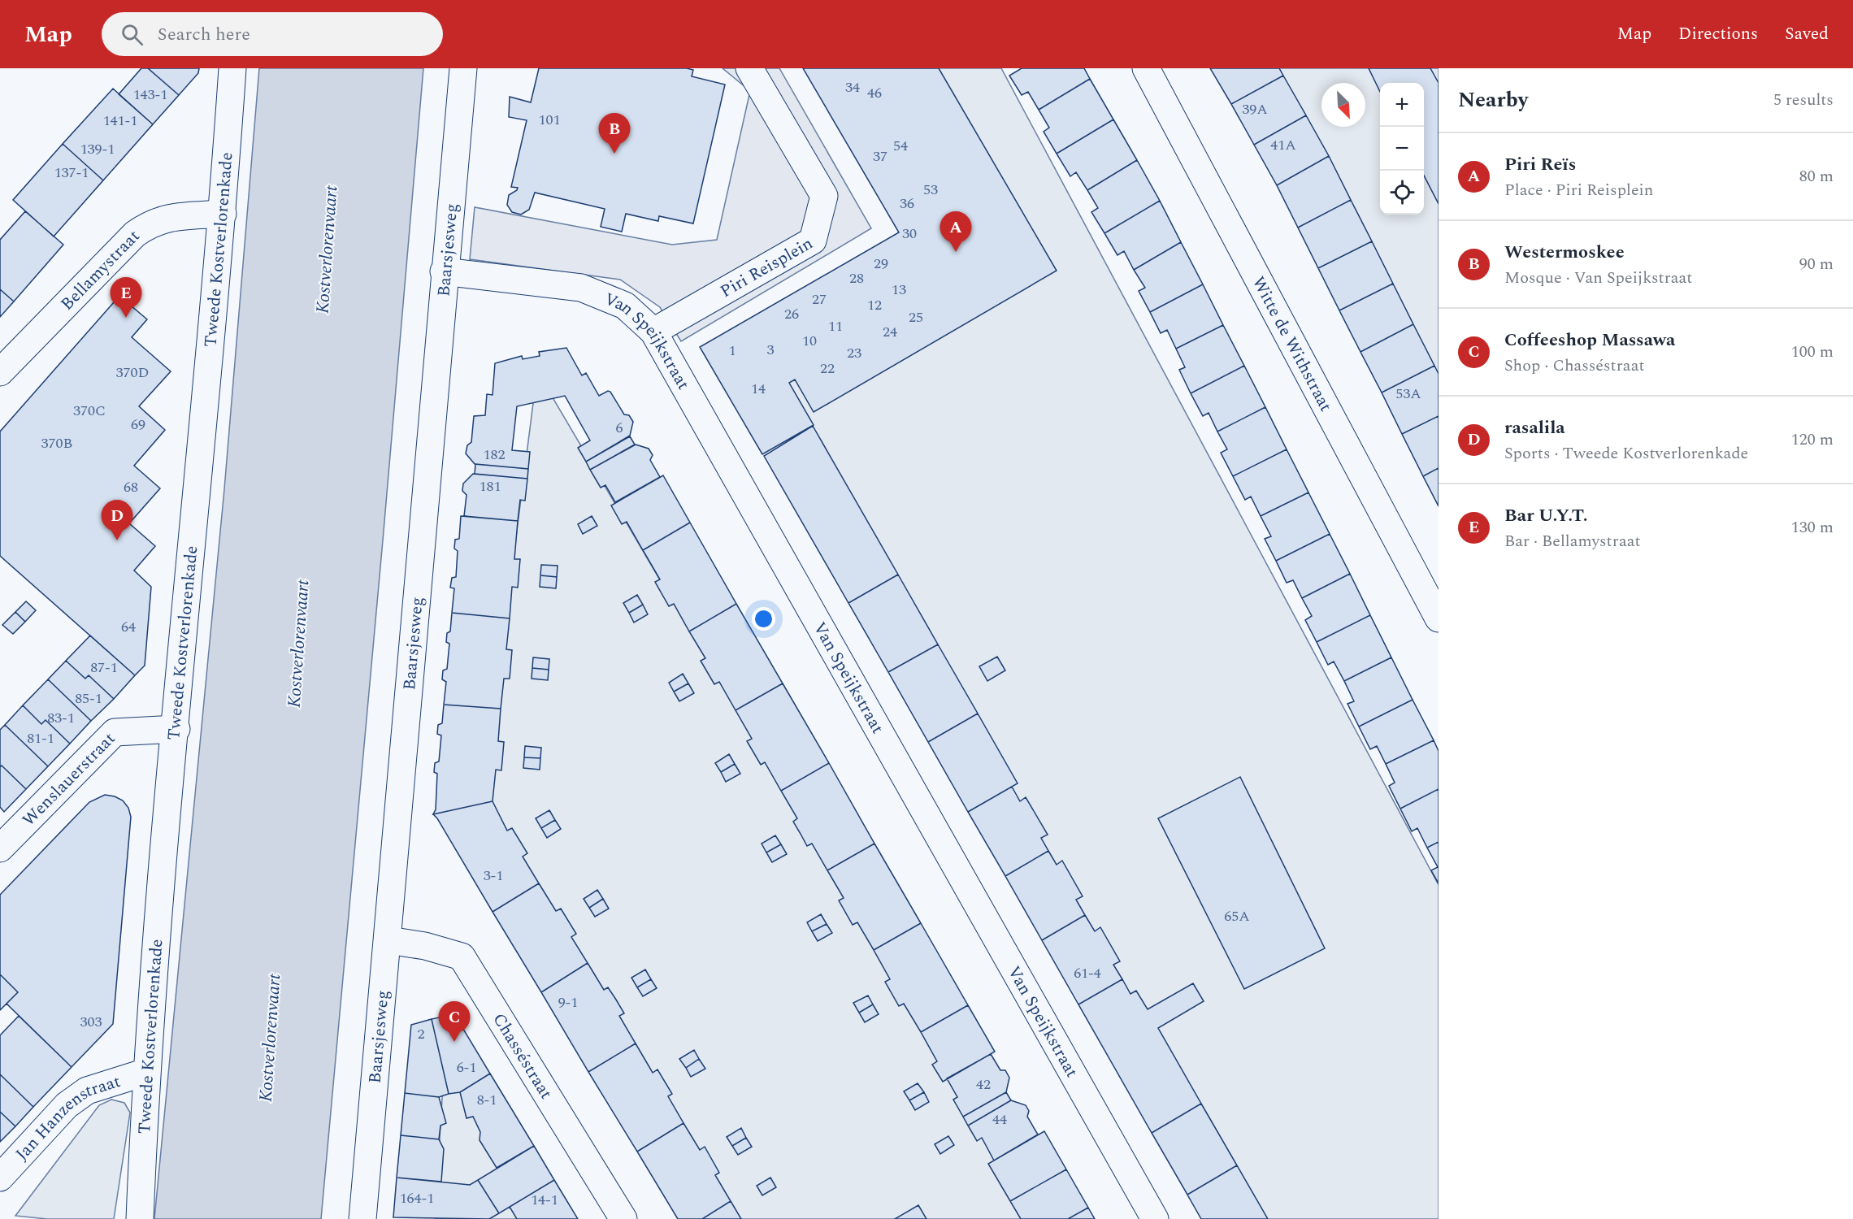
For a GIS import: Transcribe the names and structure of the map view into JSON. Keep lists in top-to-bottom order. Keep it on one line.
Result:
{"streets":{"street":["Tweede Kostverlorenkade","Baarsjesweg","Piri Reisplein","Bellamystraat","Witte de Withstraat","Van Speijkstraat","Wenslauerstraat","Chasséstraat","Jan Hanzenstraat"]},"crossings":[["Tweede Kostverlorenkade","Bellamystraat"],["Tweede Kostverlorenkade","Wenslauerstraat"],["Tweede Kostverlorenkade","Jan Hanzenstraat"],["Baarsjesweg","Van Speijkstraat"],["Baarsjesweg","Chasséstraat"],["Piri Reisplein","Van Speijkstraat"]],"water":["Kostverlorenvaart"],"house_numbers":["34","46","143-1","39A","101","141-1","41A","54","139-1","37","137-1","53","36","30","29","28","13","27","12","26","25","11","24","10","3","1","23","22","370D","14","53A","370C","69","6","370B","182","181","68","64","87-1","85-1","83-1","81-1","3-1","65A","61-4","9-1","303","2","6-1","42","8-1","44","164-1","14-1"],"north":"bottom right","page":{"header":"Map","search":"Search here","nav":["Map","Directions","Saved"],"heading":["Nearby","5 results"],"map_buttons":["+","−"],"pins":["B","A","E","D","C"],"list":[{"mark":"A","name":"Piri Reïs","note":"Place · Piri Reisplein","value":"80 m"},{"mark":"B","name":"Westermoskee","note":"Mosque · Van Speijkstraat","value":"90 m"},{"mark":"C","name":"Coffeeshop Massawa","note":"Shop · Chasséstraat","value":"100 m"},{"mark":"D","name":"rasalila","note":"Sports · Tweede Kostverlorenkade","value":"120 m"},{"mark":"E","name":"Bar U.Y.T.","note":"Bar · Bellamystraat","value":"130 m"}]}}
